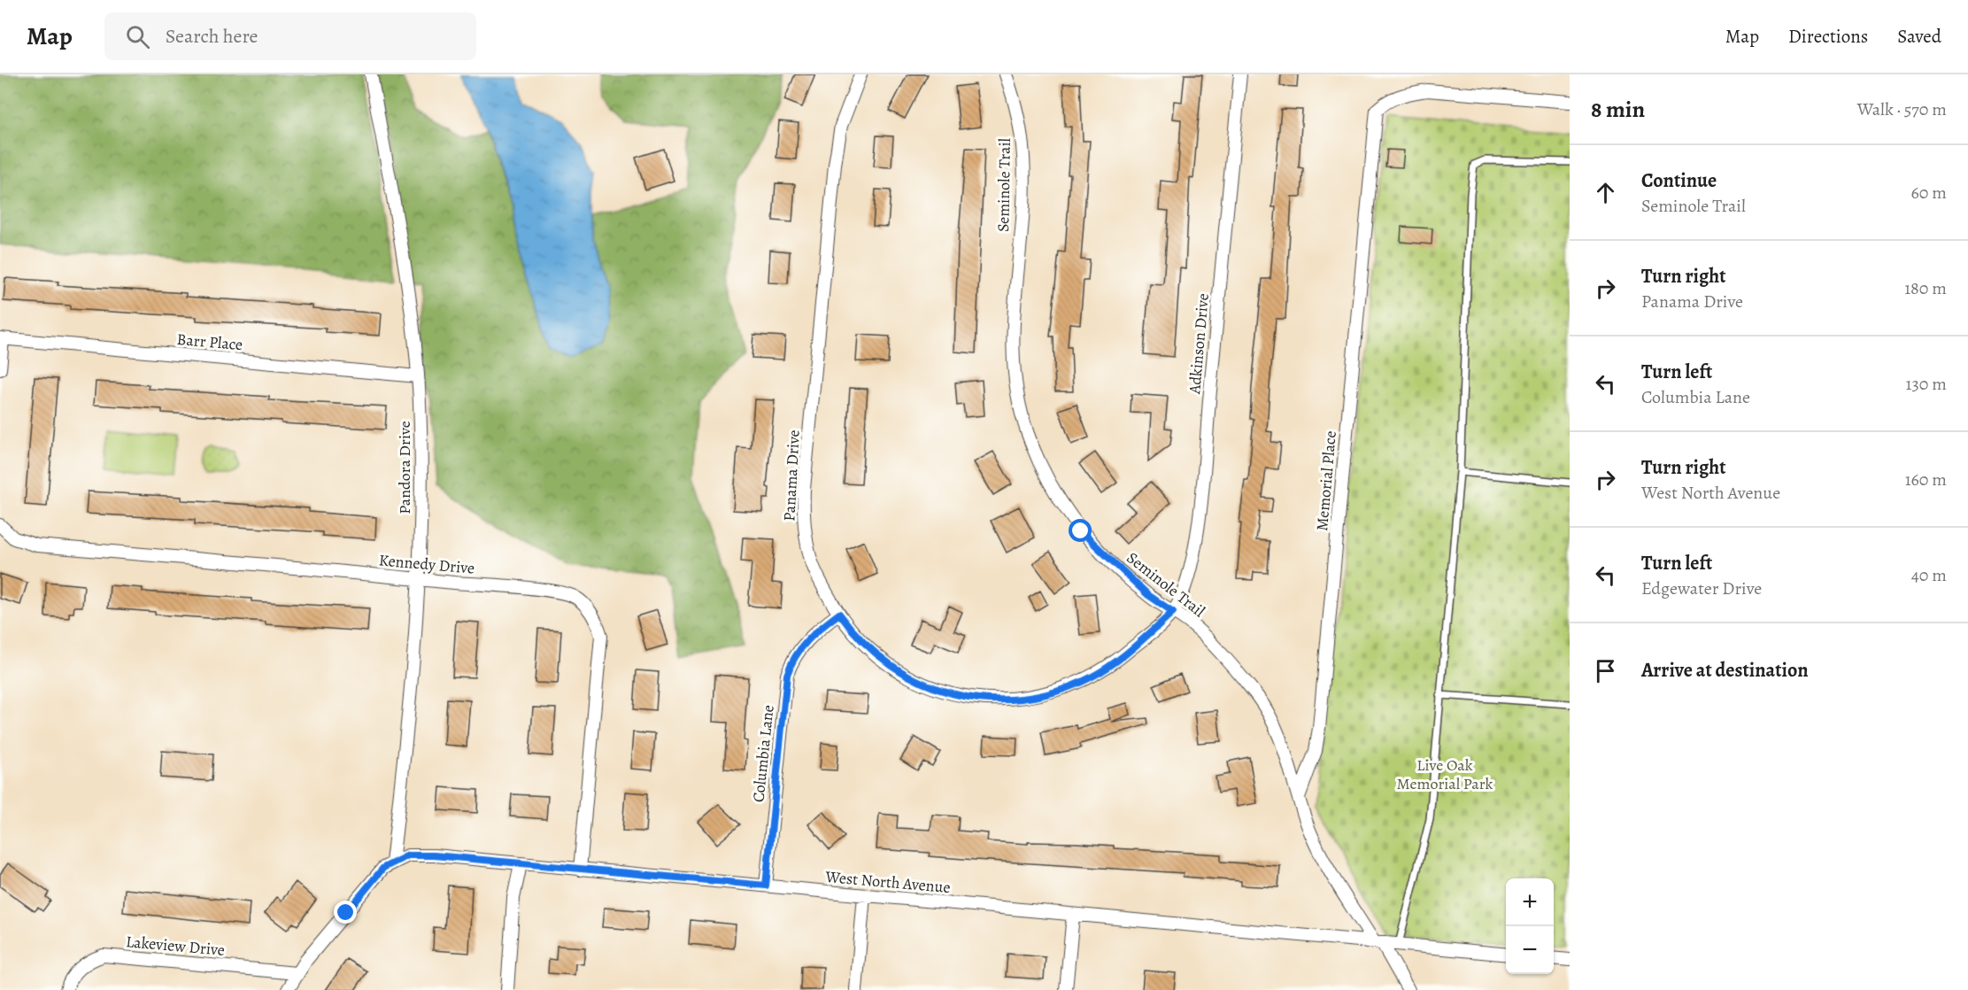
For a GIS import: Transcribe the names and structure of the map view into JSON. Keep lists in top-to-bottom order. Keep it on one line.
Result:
{"streets":{"street":["Seminole Trail","Barr Place","Adkinson Drive","Pandora Drive","Panama Drive","Memorial Place","Kennedy Drive","Columbia Lane","West North Avenue","Lakeview Drive"]},"crossings":[["Seminole Trail","Adkinson Drive"],["Seminole Trail","Panama Drive"],["Seminole Trail","Memorial Place"],["Seminole Trail","West North Avenue"],["Barr Place","Pandora Drive"],["Adkinson Drive","Panama Drive"],["Pandora Drive","Kennedy Drive"],["Pandora Drive","West North Avenue"],["Panama Drive","Columbia Lane"],["Kennedy Drive","West North Avenue"],["Columbia Lane","West North Avenue"]],"parks":["Live Oak Memorial Park"],"page":{"header":"Map","search":"Search here","nav":["Map","Directions","Saved"],"heading":["8 min","Walk · 570 m"],"list":[["Continue","Seminole Trail","60 m"],["Turn right","Panama Drive","180 m"],["Turn left","Columbia Lane","130 m"],["Turn right","West North Avenue","160 m"],["Turn left","Edgewater Drive","40 m"],"Arrive at destination"],"map_buttons":["+","−"]}}
